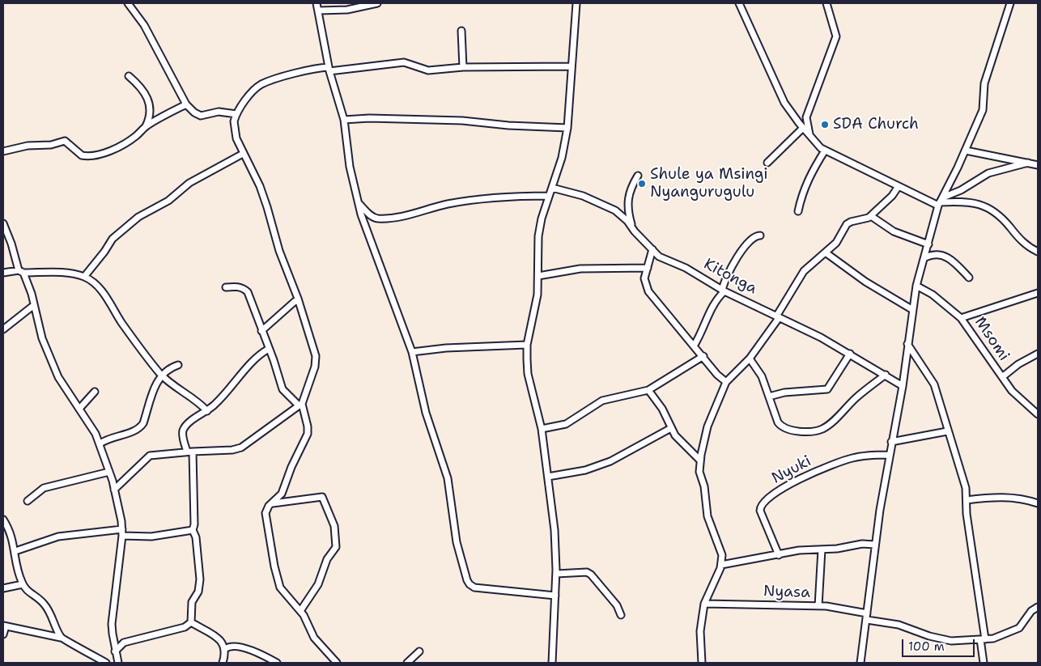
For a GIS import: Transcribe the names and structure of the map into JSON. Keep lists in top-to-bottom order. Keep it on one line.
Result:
{"streets":{"street":["Kitonga","Msomi","Nyuki","Nyasa"]},"places":["SDA Church","Shule ya Msingi Nyangurugulu"],"scale_bar":"100 m"}
